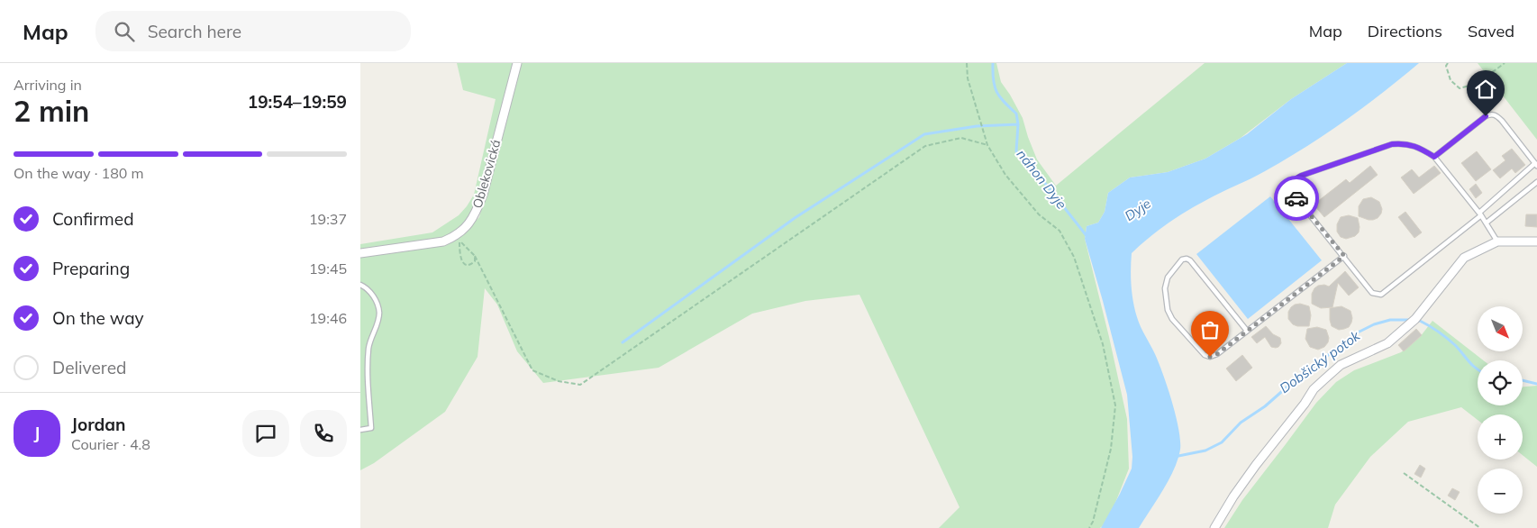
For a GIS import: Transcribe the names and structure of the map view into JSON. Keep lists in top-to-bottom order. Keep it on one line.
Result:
{"streets":{"street":["Oblekovická"]},"water":["náhon Dyje","Dyje","Dobšický potok"],"north":"bottom right","page":{"header":"Map","search":"Search here","nav":["Map","Directions","Saved"],"heading":["2 min","Arriving in","19:54–19:59"],"panel":["Jordan","Courier · 4.8"],"bar":"On the way · 180 m","list":[["Confirmed","19:37"],["Preparing","19:45"],["On the way","19:46"],"Delivered"],"map_buttons":["+","−"],"round":"J"}}
